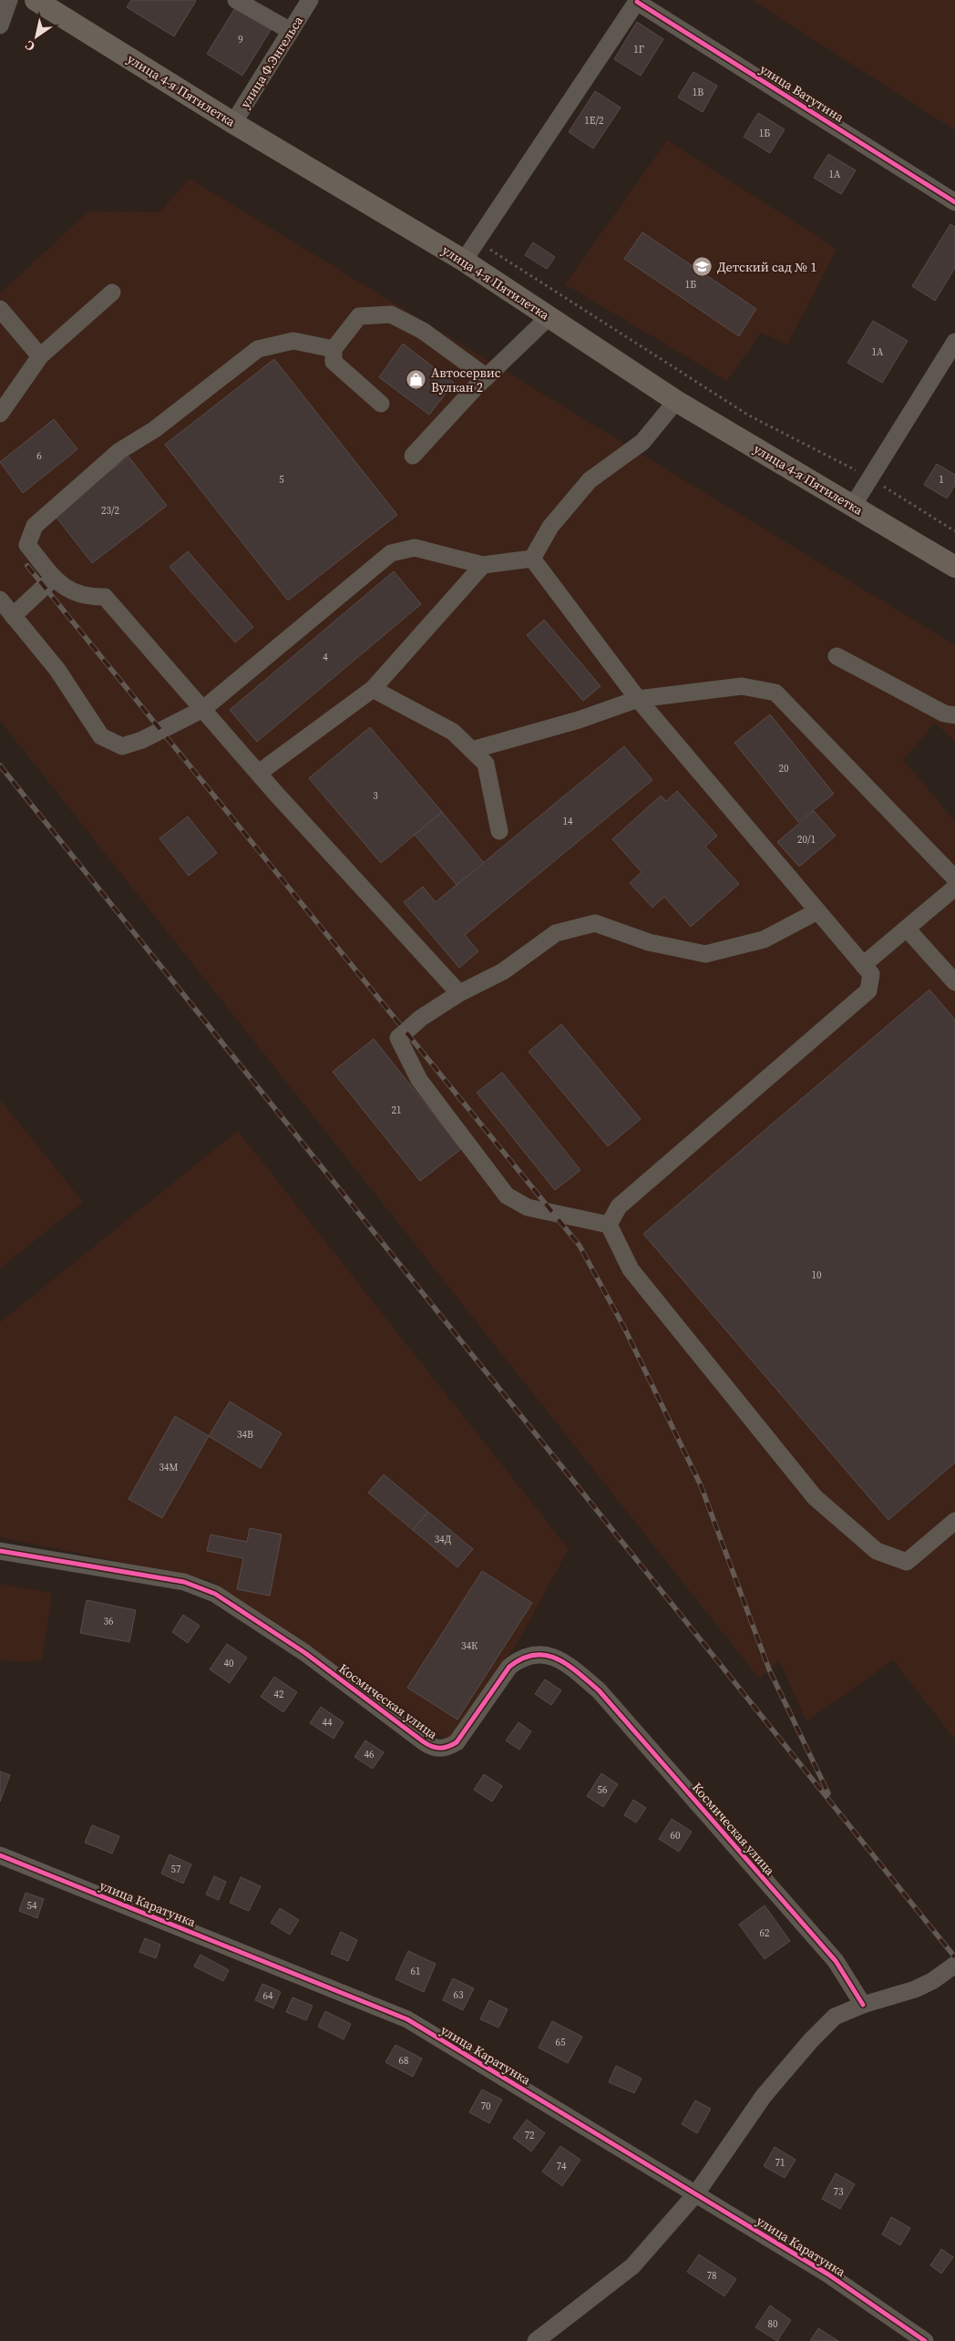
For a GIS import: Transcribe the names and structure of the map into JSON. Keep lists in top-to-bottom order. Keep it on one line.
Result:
{"streets":{"main road":["улица 4-я Пятилетка"],"street":["улица Ф.Энгельса","улица Ватутина","Космическая улица","улица Каратунка"]},"crossings":[["улица Ф.Энгельса","улица 4-я Пятилетка"]],"places":{"school or university":["Детский сад № 1"],"shop":["Автосервис Вулкан 2"]},"house_numbers":["9","1Г","1В","1Е/2","1Б","1А","1Б","1А","6","5","1","23/2","4","20","3","14","20/1","21","10","34В","34М","34Д","36","34К","40","42","44","46","56","60","57","54","62","61","63","64","65","68","70","72","71","74","73","78","80"],"north":"bottom left"}
